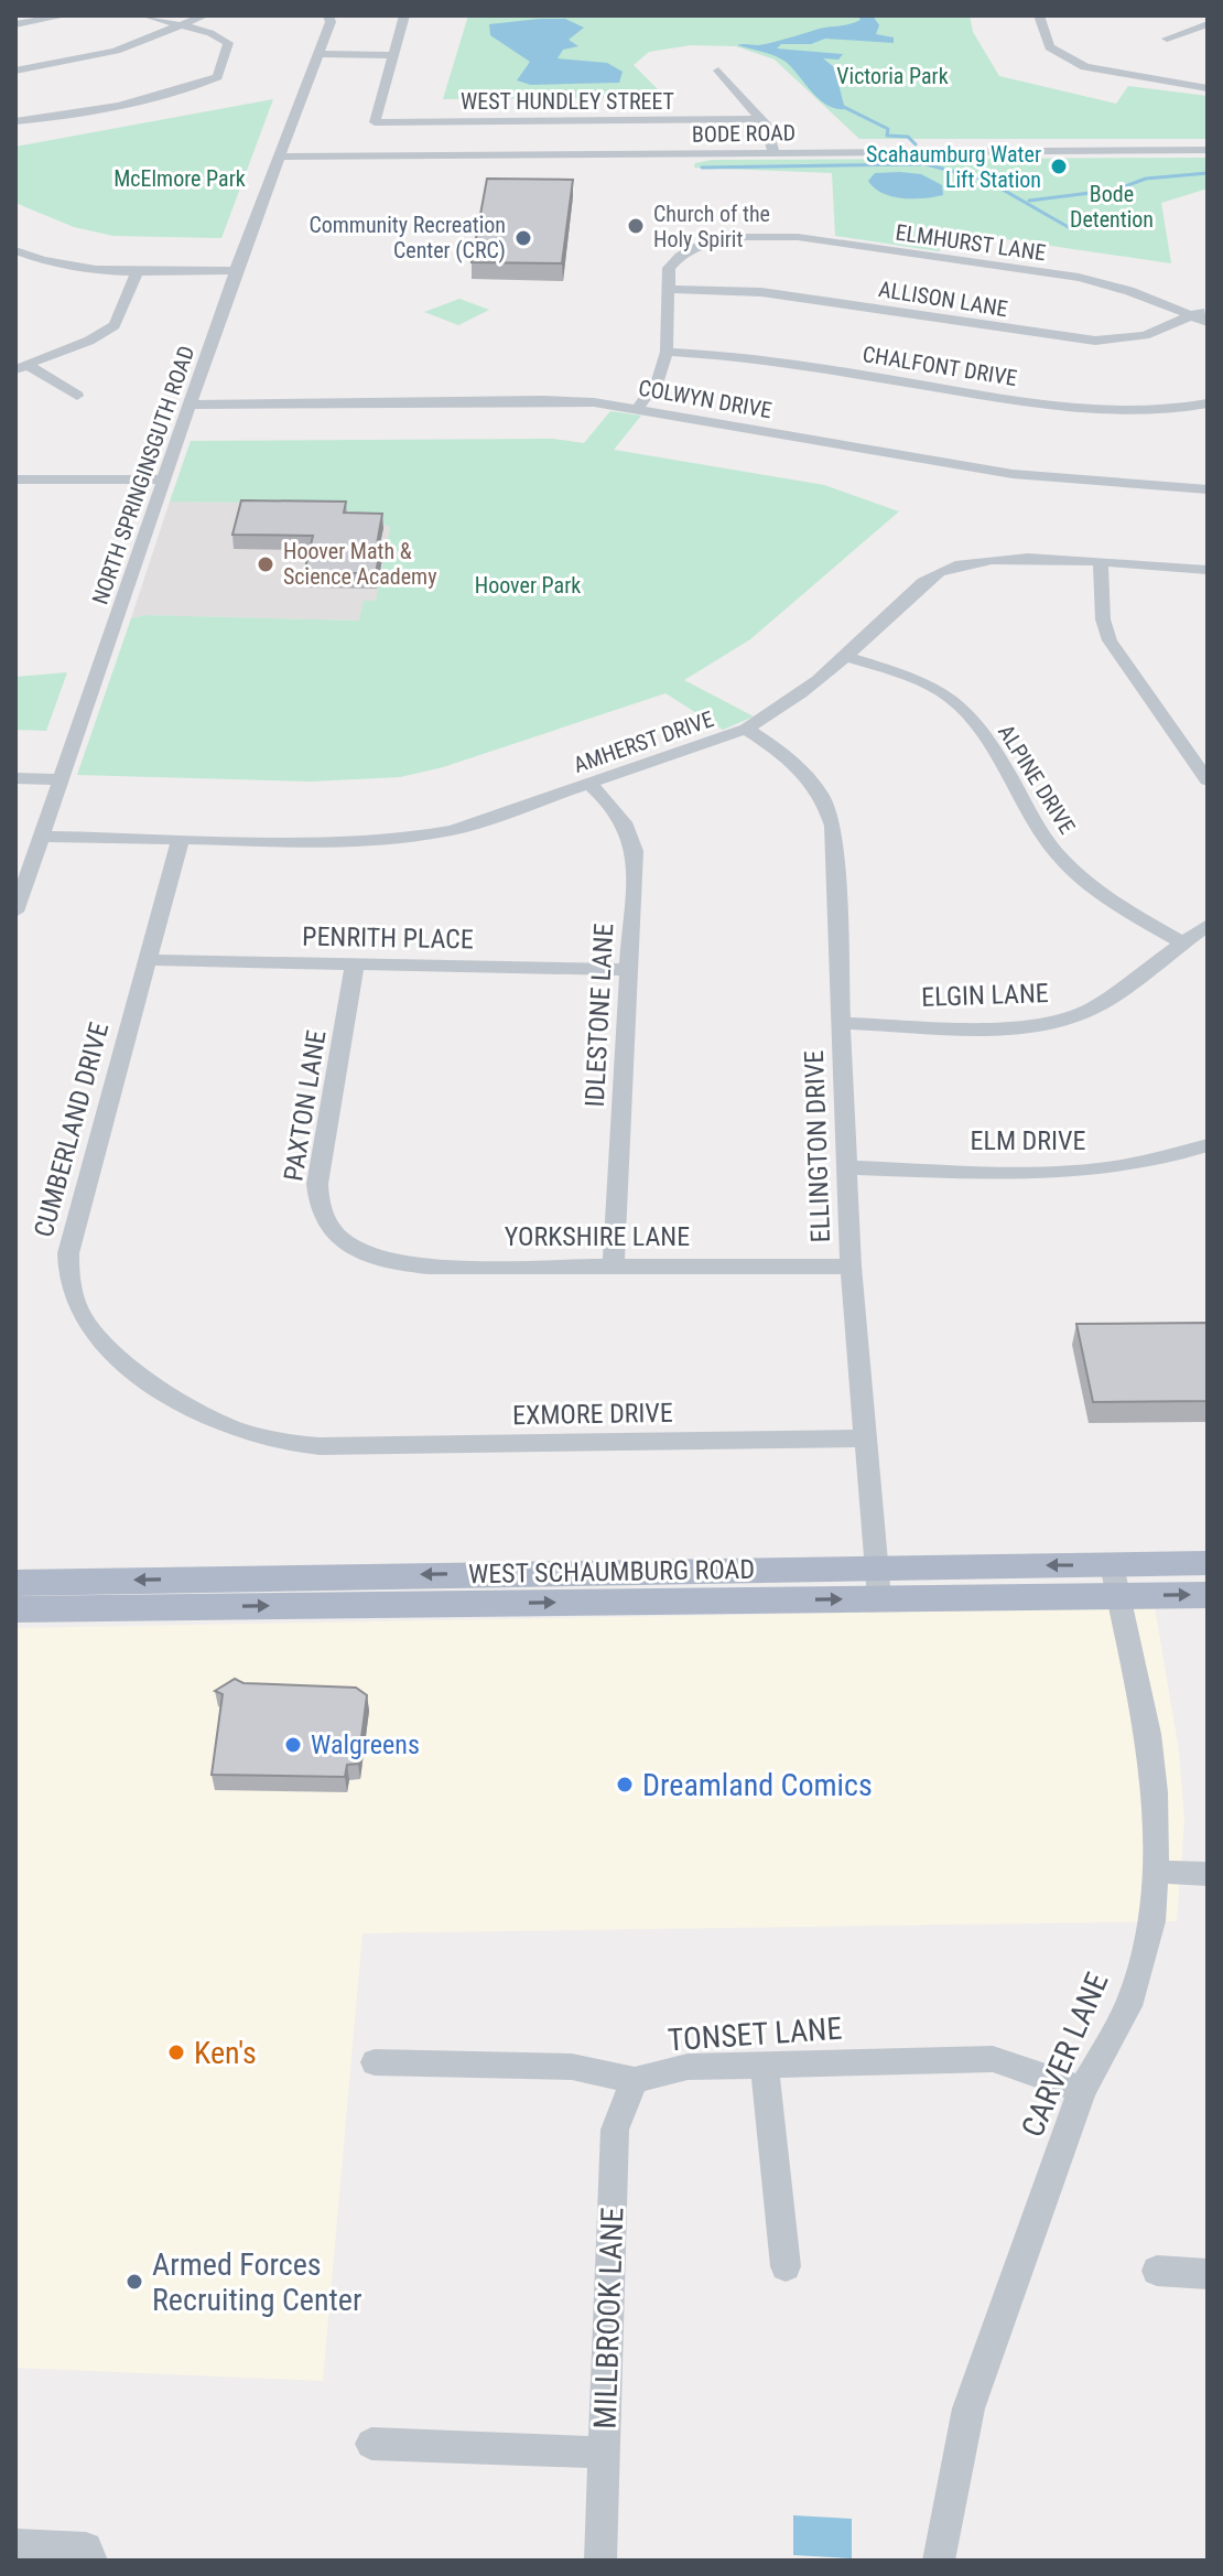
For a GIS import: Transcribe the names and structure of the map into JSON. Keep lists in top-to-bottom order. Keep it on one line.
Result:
{"streets":{"main road":["WEST SCHAUMBURG ROAD"],"street":["WEST HUNDLEY STREET","BODE ROAD","ELMHURST LANE","ALLISON LANE","CHALFONT DRIVE","COLWYN DRIVE","NORTH SPRINGINSGUTH ROAD","AMHERST DRIVE","ALPINE DRIVE","PENRITH PLACE","ELGIN LANE","IDLESTONE LANE","PAXTON LANE","CUMBERLAND DRIVE","ELM DRIVE","ELLINGTON DRIVE","YORKSHIRE LANE","EXMORE DRIVE","TONSET LANE","CARVER LANE","MILLBROOK LANE"]},"crossings":[["BODE ROAD","NORTH SPRINGINSGUTH ROAD"],["ELMHURST LANE","ALLISON LANE"],["COLWYN DRIVE","NORTH SPRINGINSGUTH ROAD"],["NORTH SPRINGINSGUTH ROAD","AMHERST DRIVE"],["AMHERST DRIVE","ALPINE DRIVE"],["AMHERST DRIVE","IDLESTONE LANE"],["AMHERST DRIVE","CUMBERLAND DRIVE"],["AMHERST DRIVE","ELLINGTON DRIVE"],["ALPINE DRIVE","ELGIN LANE"],["PENRITH PLACE","IDLESTONE LANE"],["PENRITH PLACE","PAXTON LANE"],["PENRITH PLACE","CUMBERLAND DRIVE"],["ELGIN LANE","ELLINGTON DRIVE"],["IDLESTONE LANE","YORKSHIRE LANE"],["PAXTON LANE","YORKSHIRE LANE"],["CUMBERLAND DRIVE","EXMORE DRIVE"],["ELM DRIVE","ELLINGTON DRIVE"],["ELLINGTON DRIVE","YORKSHIRE LANE"],["ELLINGTON DRIVE","EXMORE DRIVE"],["ELLINGTON DRIVE","WEST SCHAUMBURG ROAD"],["WEST SCHAUMBURG ROAD","CARVER LANE"],["TONSET LANE","CARVER LANE"],["TONSET LANE","MILLBROOK LANE"]],"parks":["Victoria Park","McElmore Park","Bode Detention","Hoover Park"],"places":["Scahaumburg Water Lift Station","Church of the Holy Spirit","Community Recreation Center (CRC)","Hoover Math & Science Academy","Walgreens","Dreamland Comics","Ken's","Armed Forces Recruiting Center"]}
